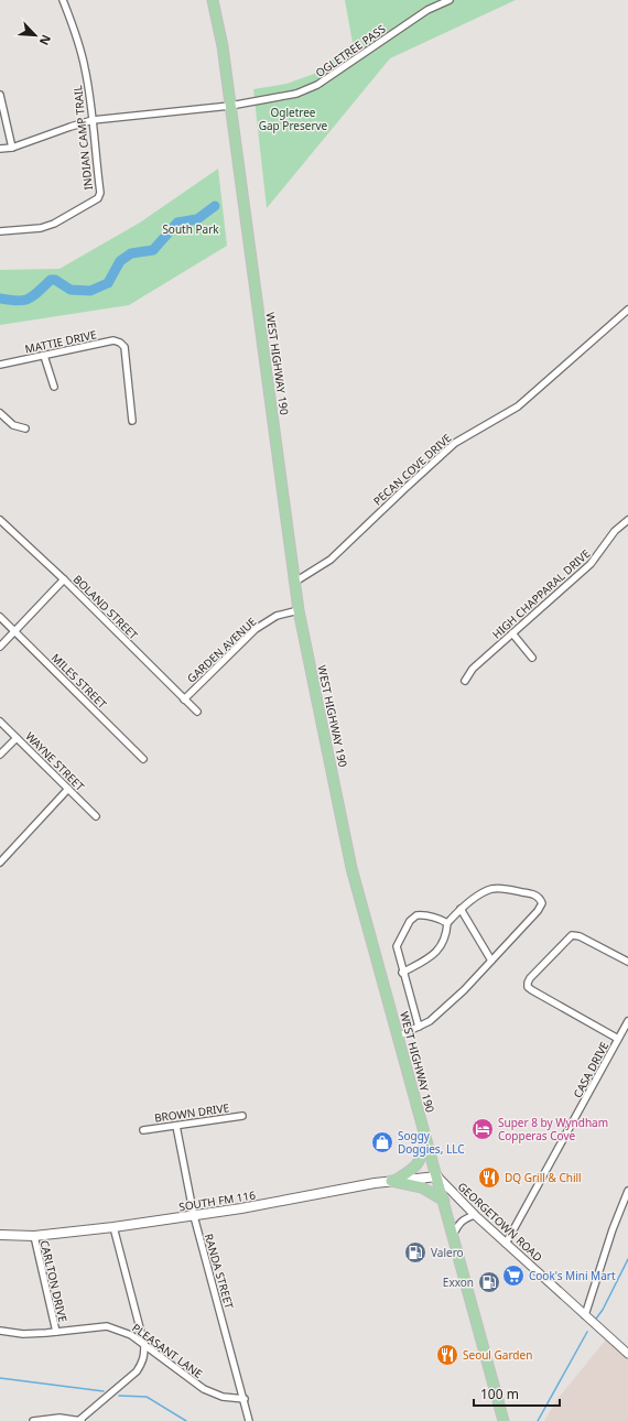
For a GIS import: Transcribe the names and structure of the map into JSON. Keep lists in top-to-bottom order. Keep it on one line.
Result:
{"streets":{"main road":["WEST HIGHWAY 190","SOUTH FM 116"],"street":["OGLETREE PASS","INDIAN CAMP TRAIL","MATTIE DRIVE","PECAN COVE DRIVE","HIGH CHAPPARAL DRIVE","BOLAND STREET","GARDEN AVENUE","MILES STREET","WAYNE STREET","CASA DRIVE","BROWN DRIVE","GEORGETOWN ROAD","RANDA STREET","CARLTON DRIVE","PLEASANT LANE"]},"crossings":[["OGLETREE PASS","INDIAN CAMP TRAIL"],["OGLETREE PASS","WEST HIGHWAY 190"],["WEST HIGHWAY 190","PECAN COVE DRIVE"],["WEST HIGHWAY 190","GARDEN AVENUE"],["WEST HIGHWAY 190","SOUTH FM 116"],["WEST HIGHWAY 190","GEORGETOWN ROAD"],["BOLAND STREET","GARDEN AVENUE"],["CASA DRIVE","GEORGETOWN ROAD"],["BROWN DRIVE","RANDA STREET"],["SOUTH FM 116","GEORGETOWN ROAD"],["SOUTH FM 116","RANDA STREET"],["SOUTH FM 116","CARLTON DRIVE"],["RANDA STREET","PLEASANT LANE"],["CARLTON DRIVE","PLEASANT LANE"]],"parks":["Ogletree Gap Preserve","South Park"],"places":{"hotel":["Super 8 by Wyndham Copperas Cove"],"shop":["Soggy Doggies, LLC"],"restaurant":["DQ Grill & Chill","Seoul Garden"],"fuel station":["Valero","Exxon"],"supermarket":["Cook's Mini Mart"]},"scale_bar":"100 m","north":"bottom right"}
